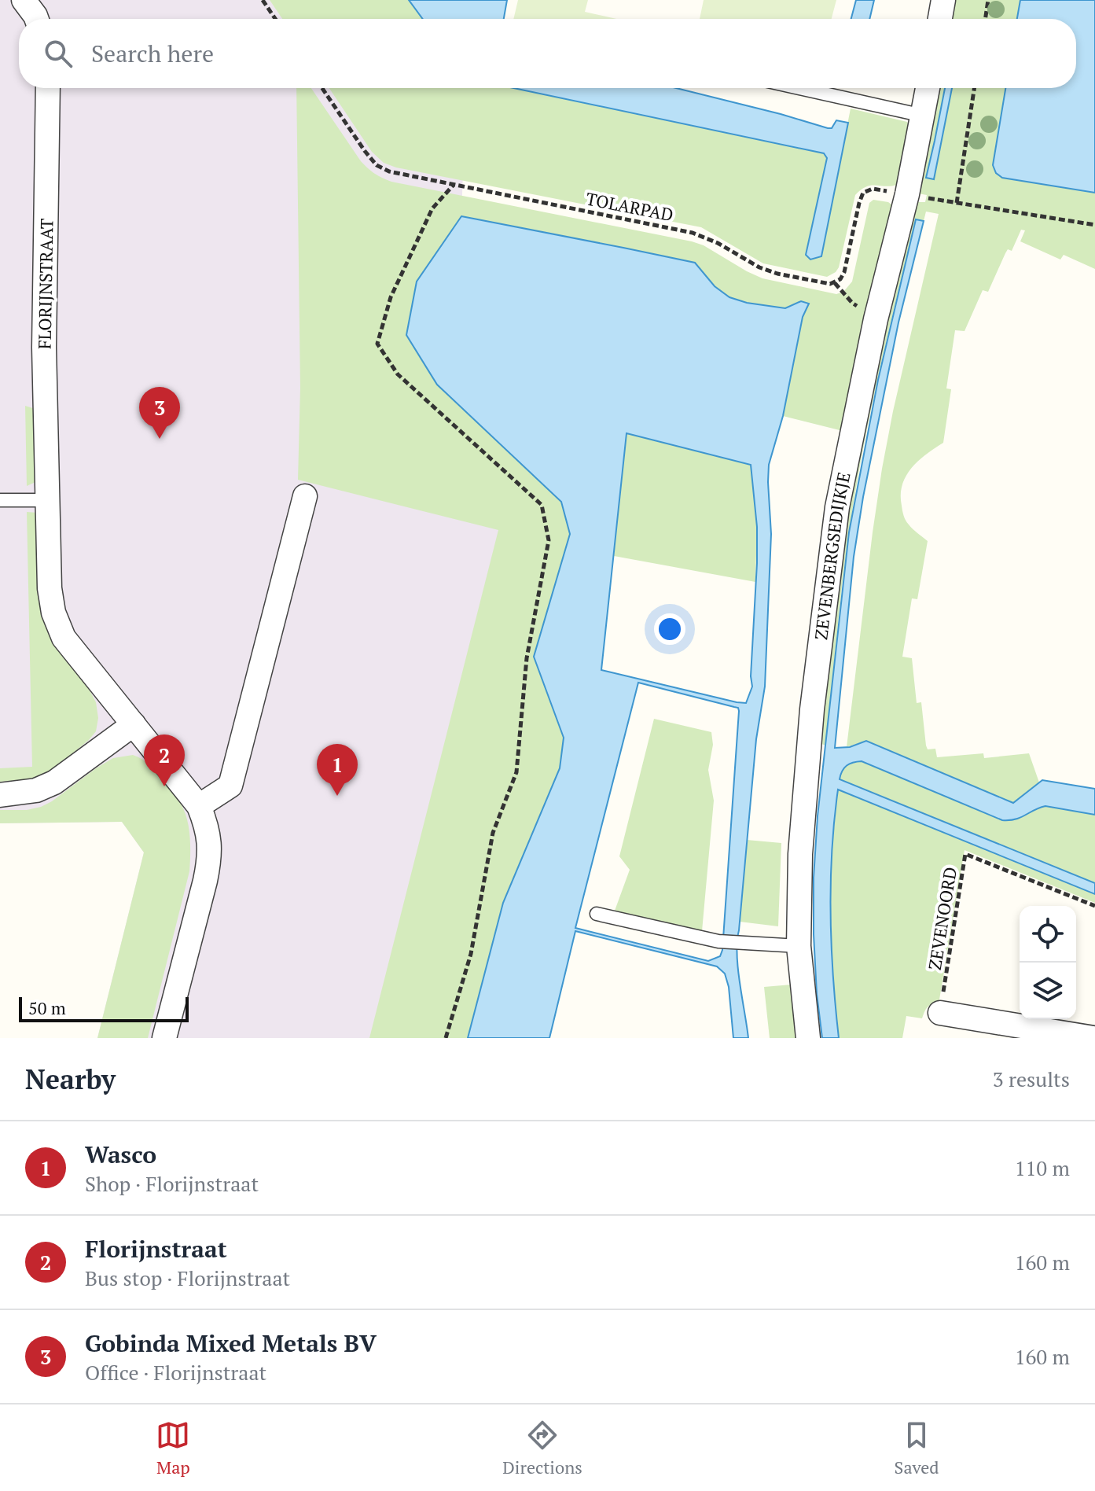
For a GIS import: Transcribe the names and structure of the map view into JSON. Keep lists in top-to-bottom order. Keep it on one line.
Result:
{"streets":{"street":["FLORIJNSTRAAT","ZEVENBERGSEDIJKJE"],"path":["TOLARPAD","ZEVENOORD"]},"crossings":[["TOLARPAD","ZEVENBERGSEDIJKJE"]],"scale_bar":"50 m","page":{"search":"Search here","pins":["3","2","1"],"scale":"50 m","heading":["Nearby","3 results"],"list":[{"mark":"1","name":"Wasco","note":"Shop · Florijnstraat","value":"110 m"},{"mark":"2","name":"Florijnstraat","note":"Bus stop · Florijnstraat","value":"160 m"},{"mark":"3","name":"Gobinda Mixed Metals BV","note":"Office · Florijnstraat","value":"160 m"}],"nav":["Map","Directions","Saved"]}}
